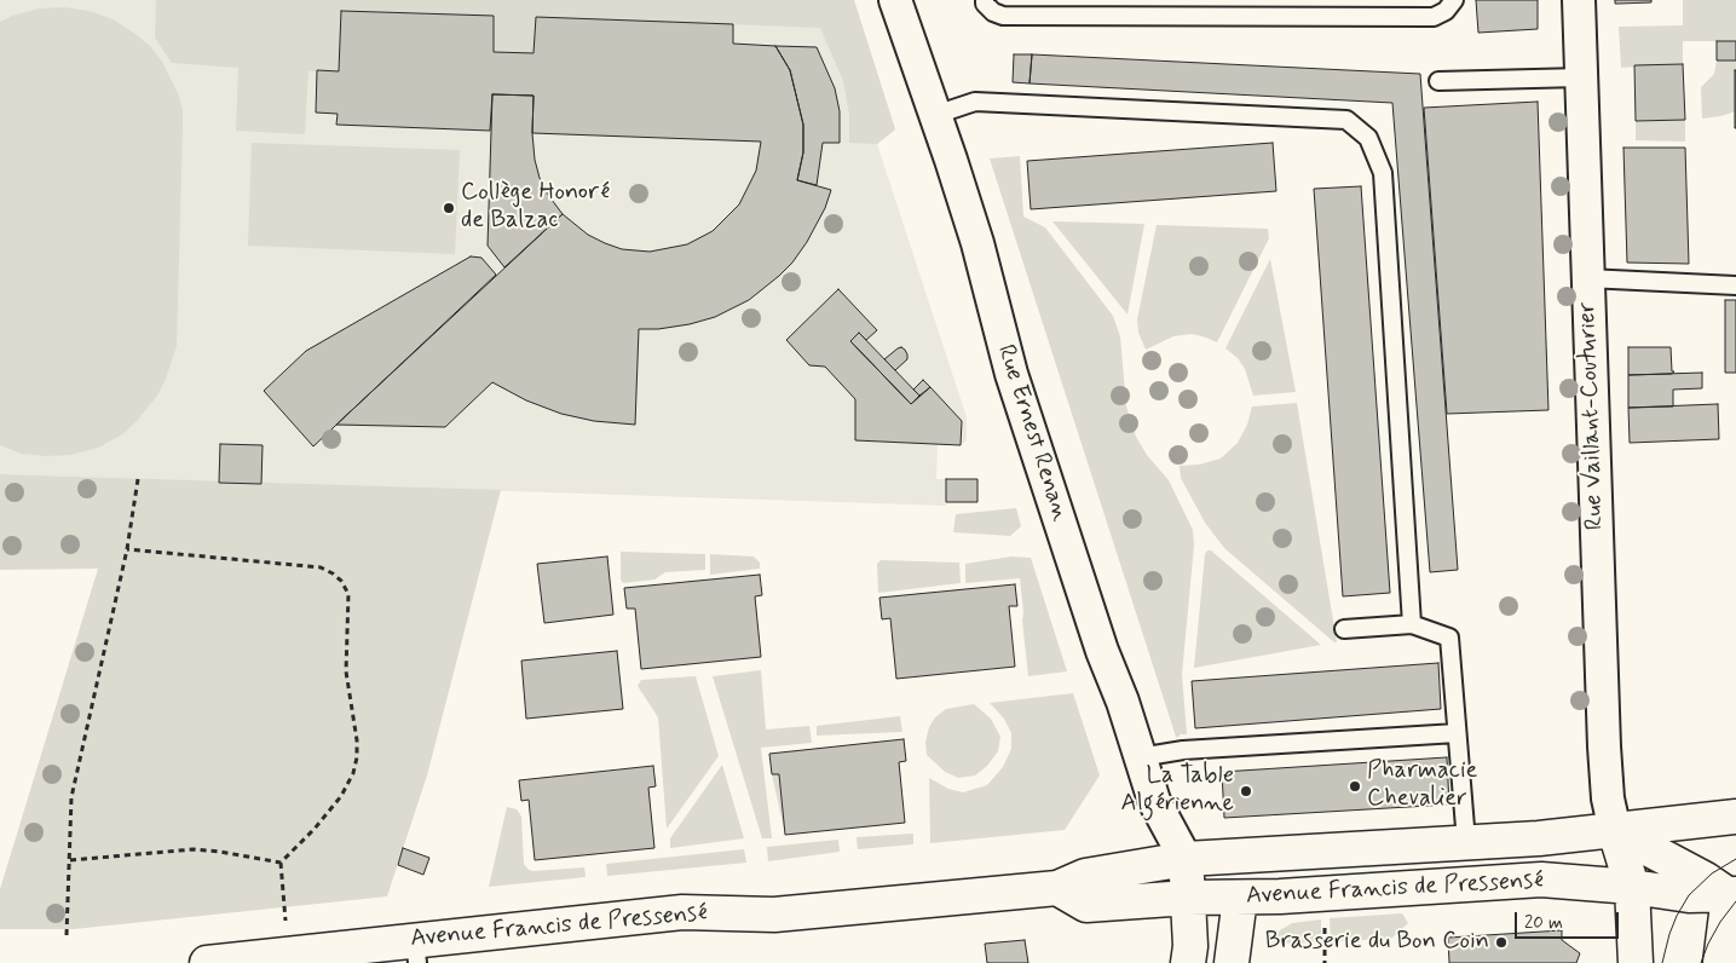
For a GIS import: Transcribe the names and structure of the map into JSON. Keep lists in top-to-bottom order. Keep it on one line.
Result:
{"streets":{"street":["Rue Vaillant-Couturier","Rue Ernest Renan","Avenue Francis de Pressensé"]},"crossings":[["Rue Vaillant-Couturier","Avenue Francis de Pressensé"],["Rue Ernest Renan","Avenue Francis de Pressensé"]],"places":["Collège Honoré de Balzac","Pharmacie Chevalier","La Table Algérienne","Brasserie du Bon Coin"],"scale_bar":"20 m"}
